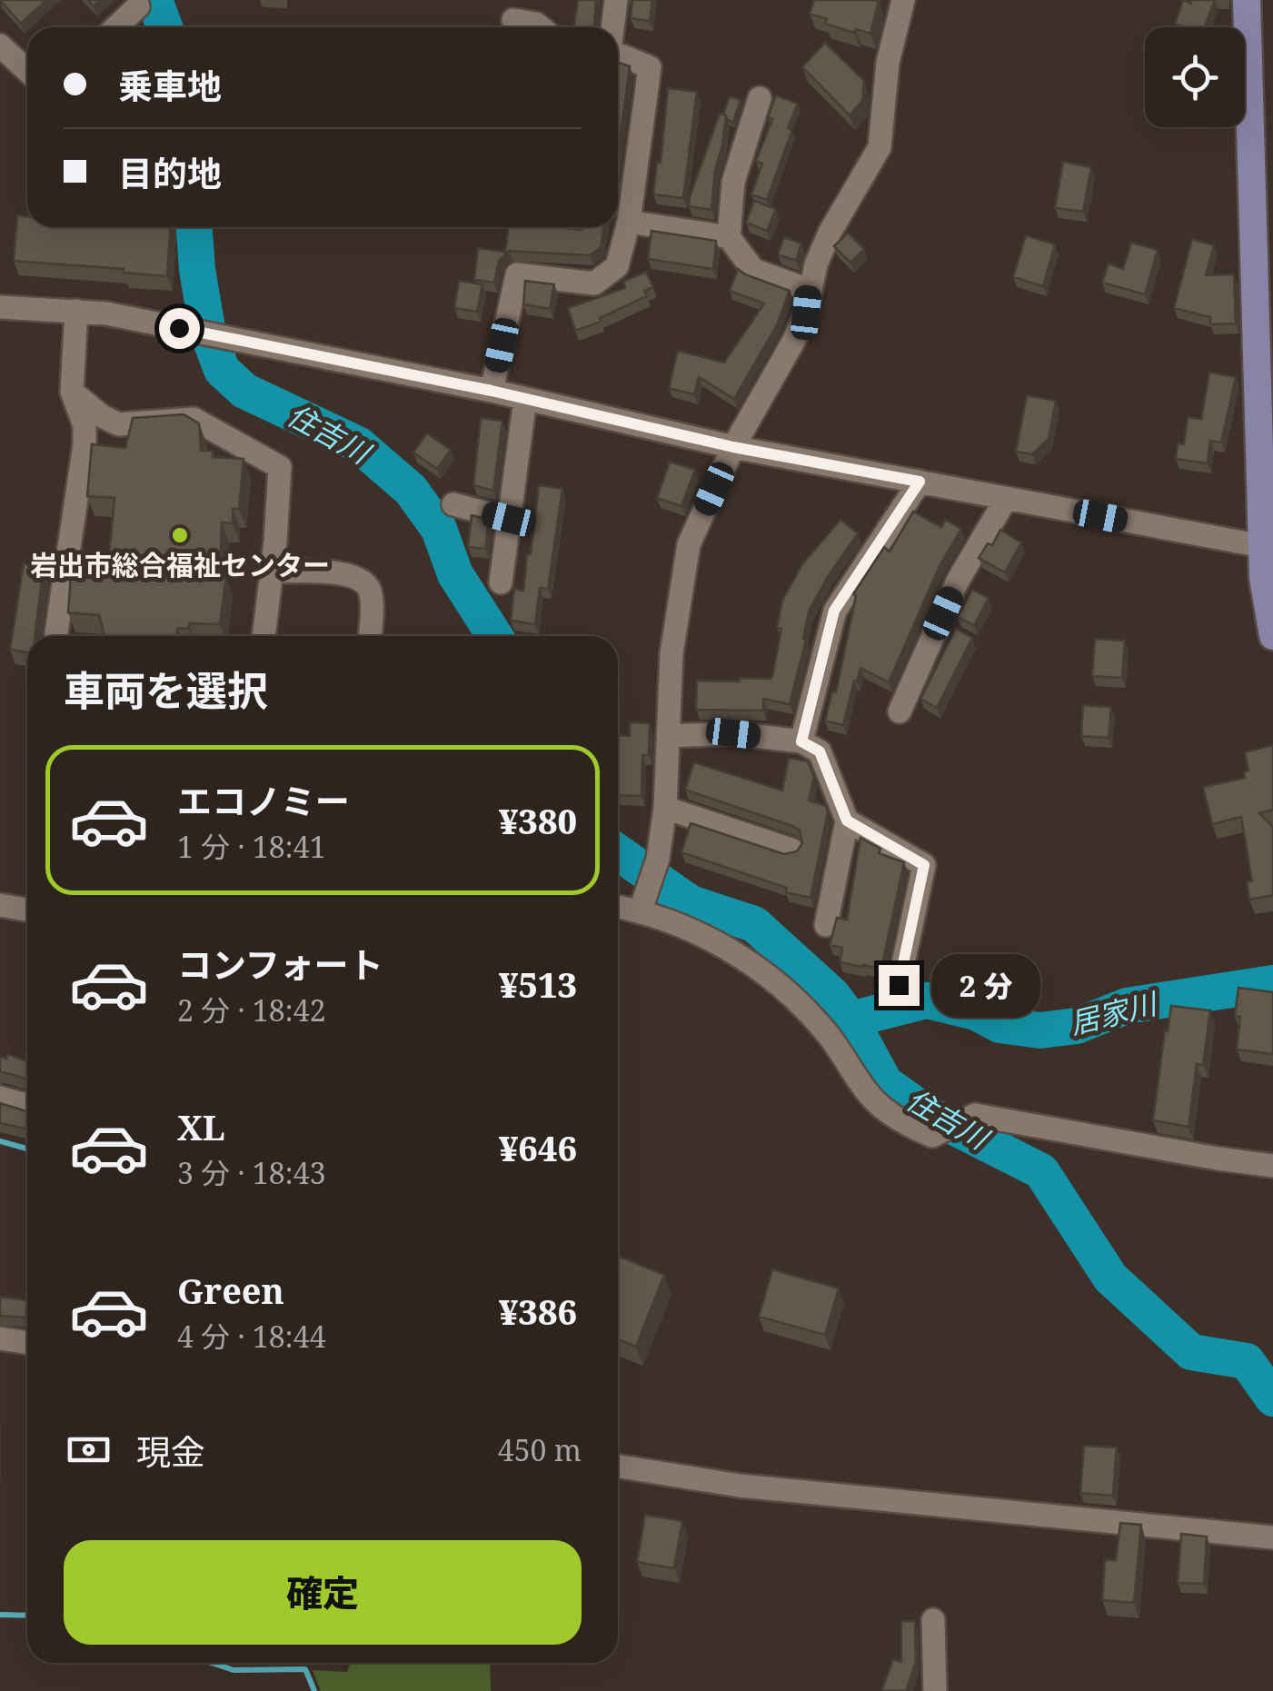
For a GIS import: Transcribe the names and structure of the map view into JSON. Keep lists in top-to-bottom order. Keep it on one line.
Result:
{"water":["住吉川","居家川"],"places":["岩出市総合福祉センター"],"page":{"banner":["乗車地","目的地"],"heading":"車両を選択","list":[{"name":"エコノミー","note":"1 分 · 18:41","value":"¥380"},{"name":"コンフォート","note":"2 分 · 18:42","value":"¥513"},{"name":"XL","note":"3 分 · 18:43","value":"¥646"},{"name":"Green","note":"4 分 · 18:44","value":"¥386"}],"bubble":"2 分","pay":["現金","450 m"],"buttons":"確定"}}
